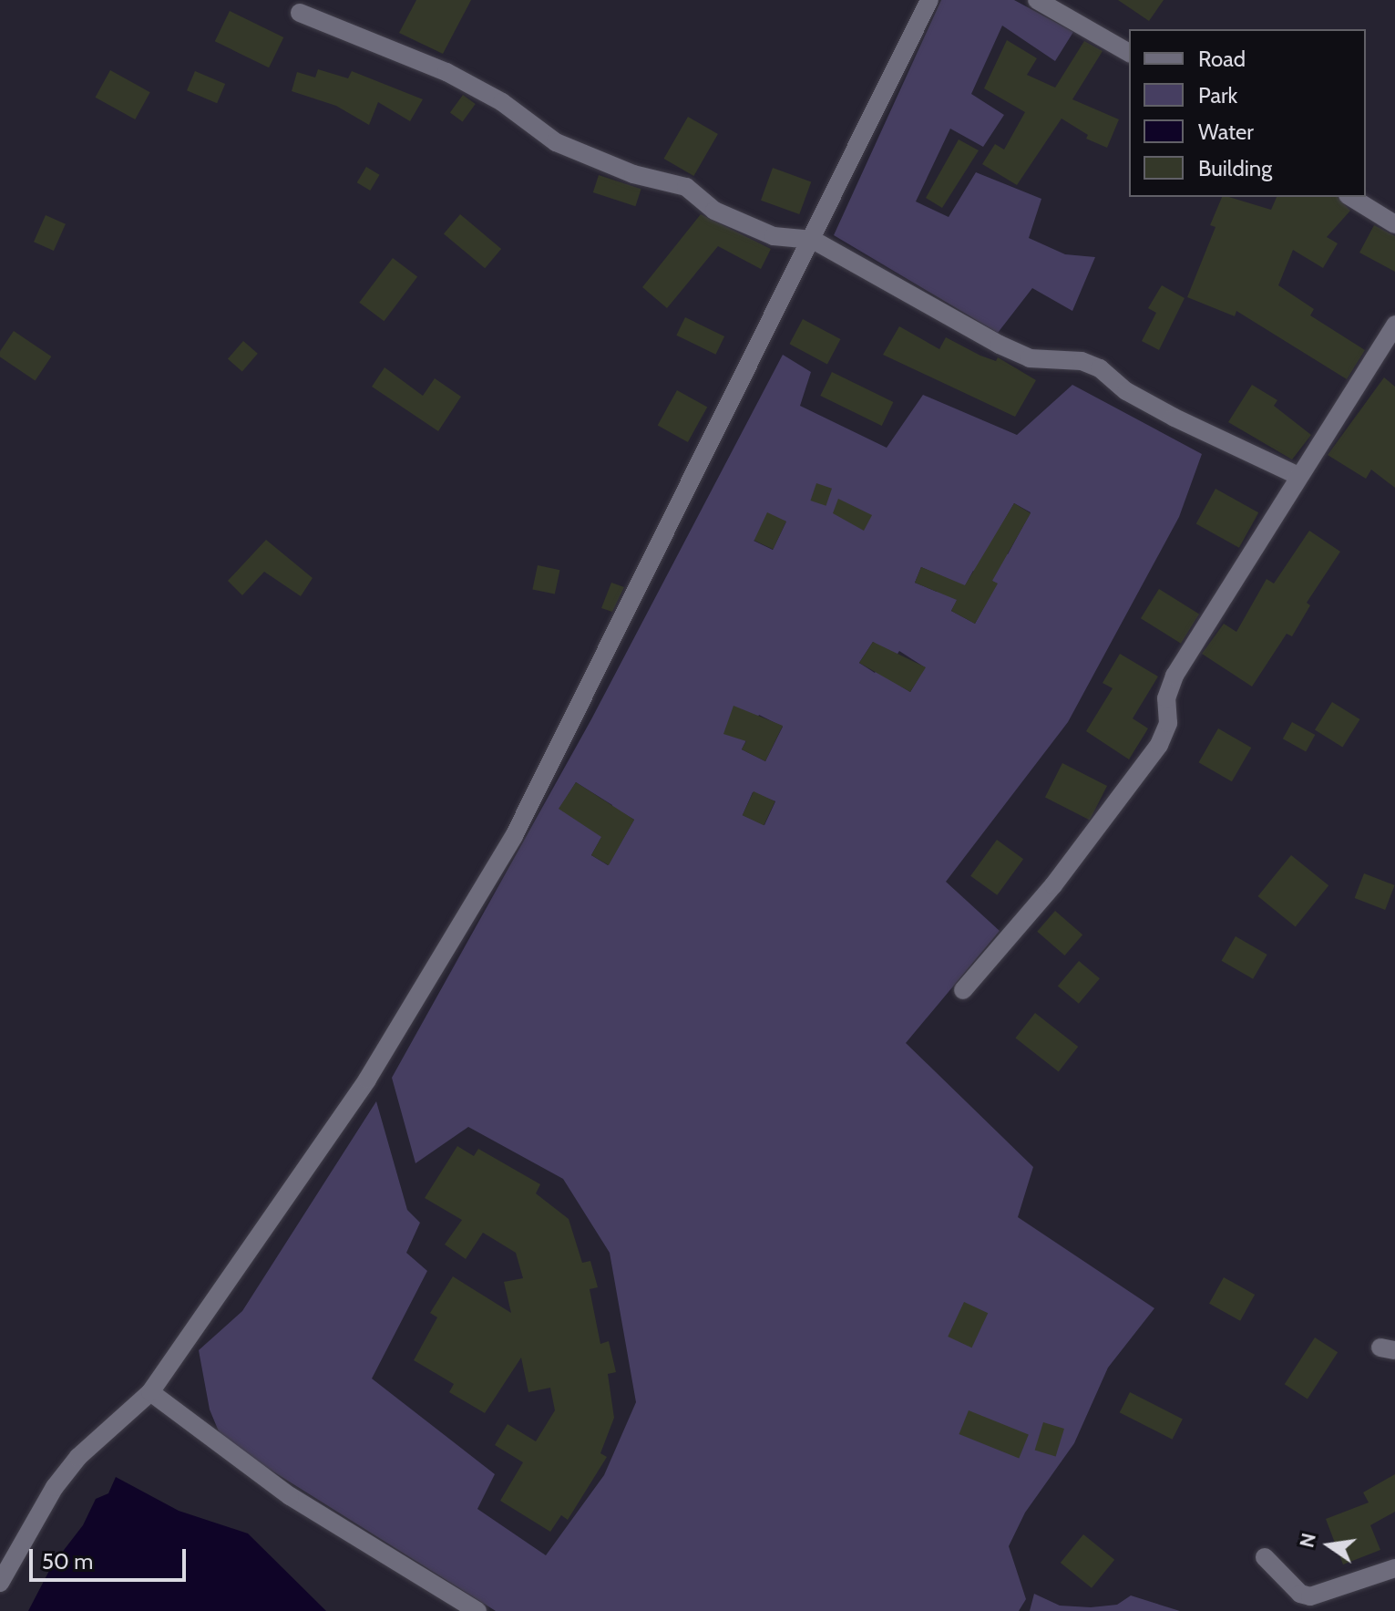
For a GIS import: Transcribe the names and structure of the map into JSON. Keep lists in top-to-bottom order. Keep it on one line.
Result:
{"legend":["Road","Park","Water","Building"],"scale_bar":"50 m","north":"left"}
